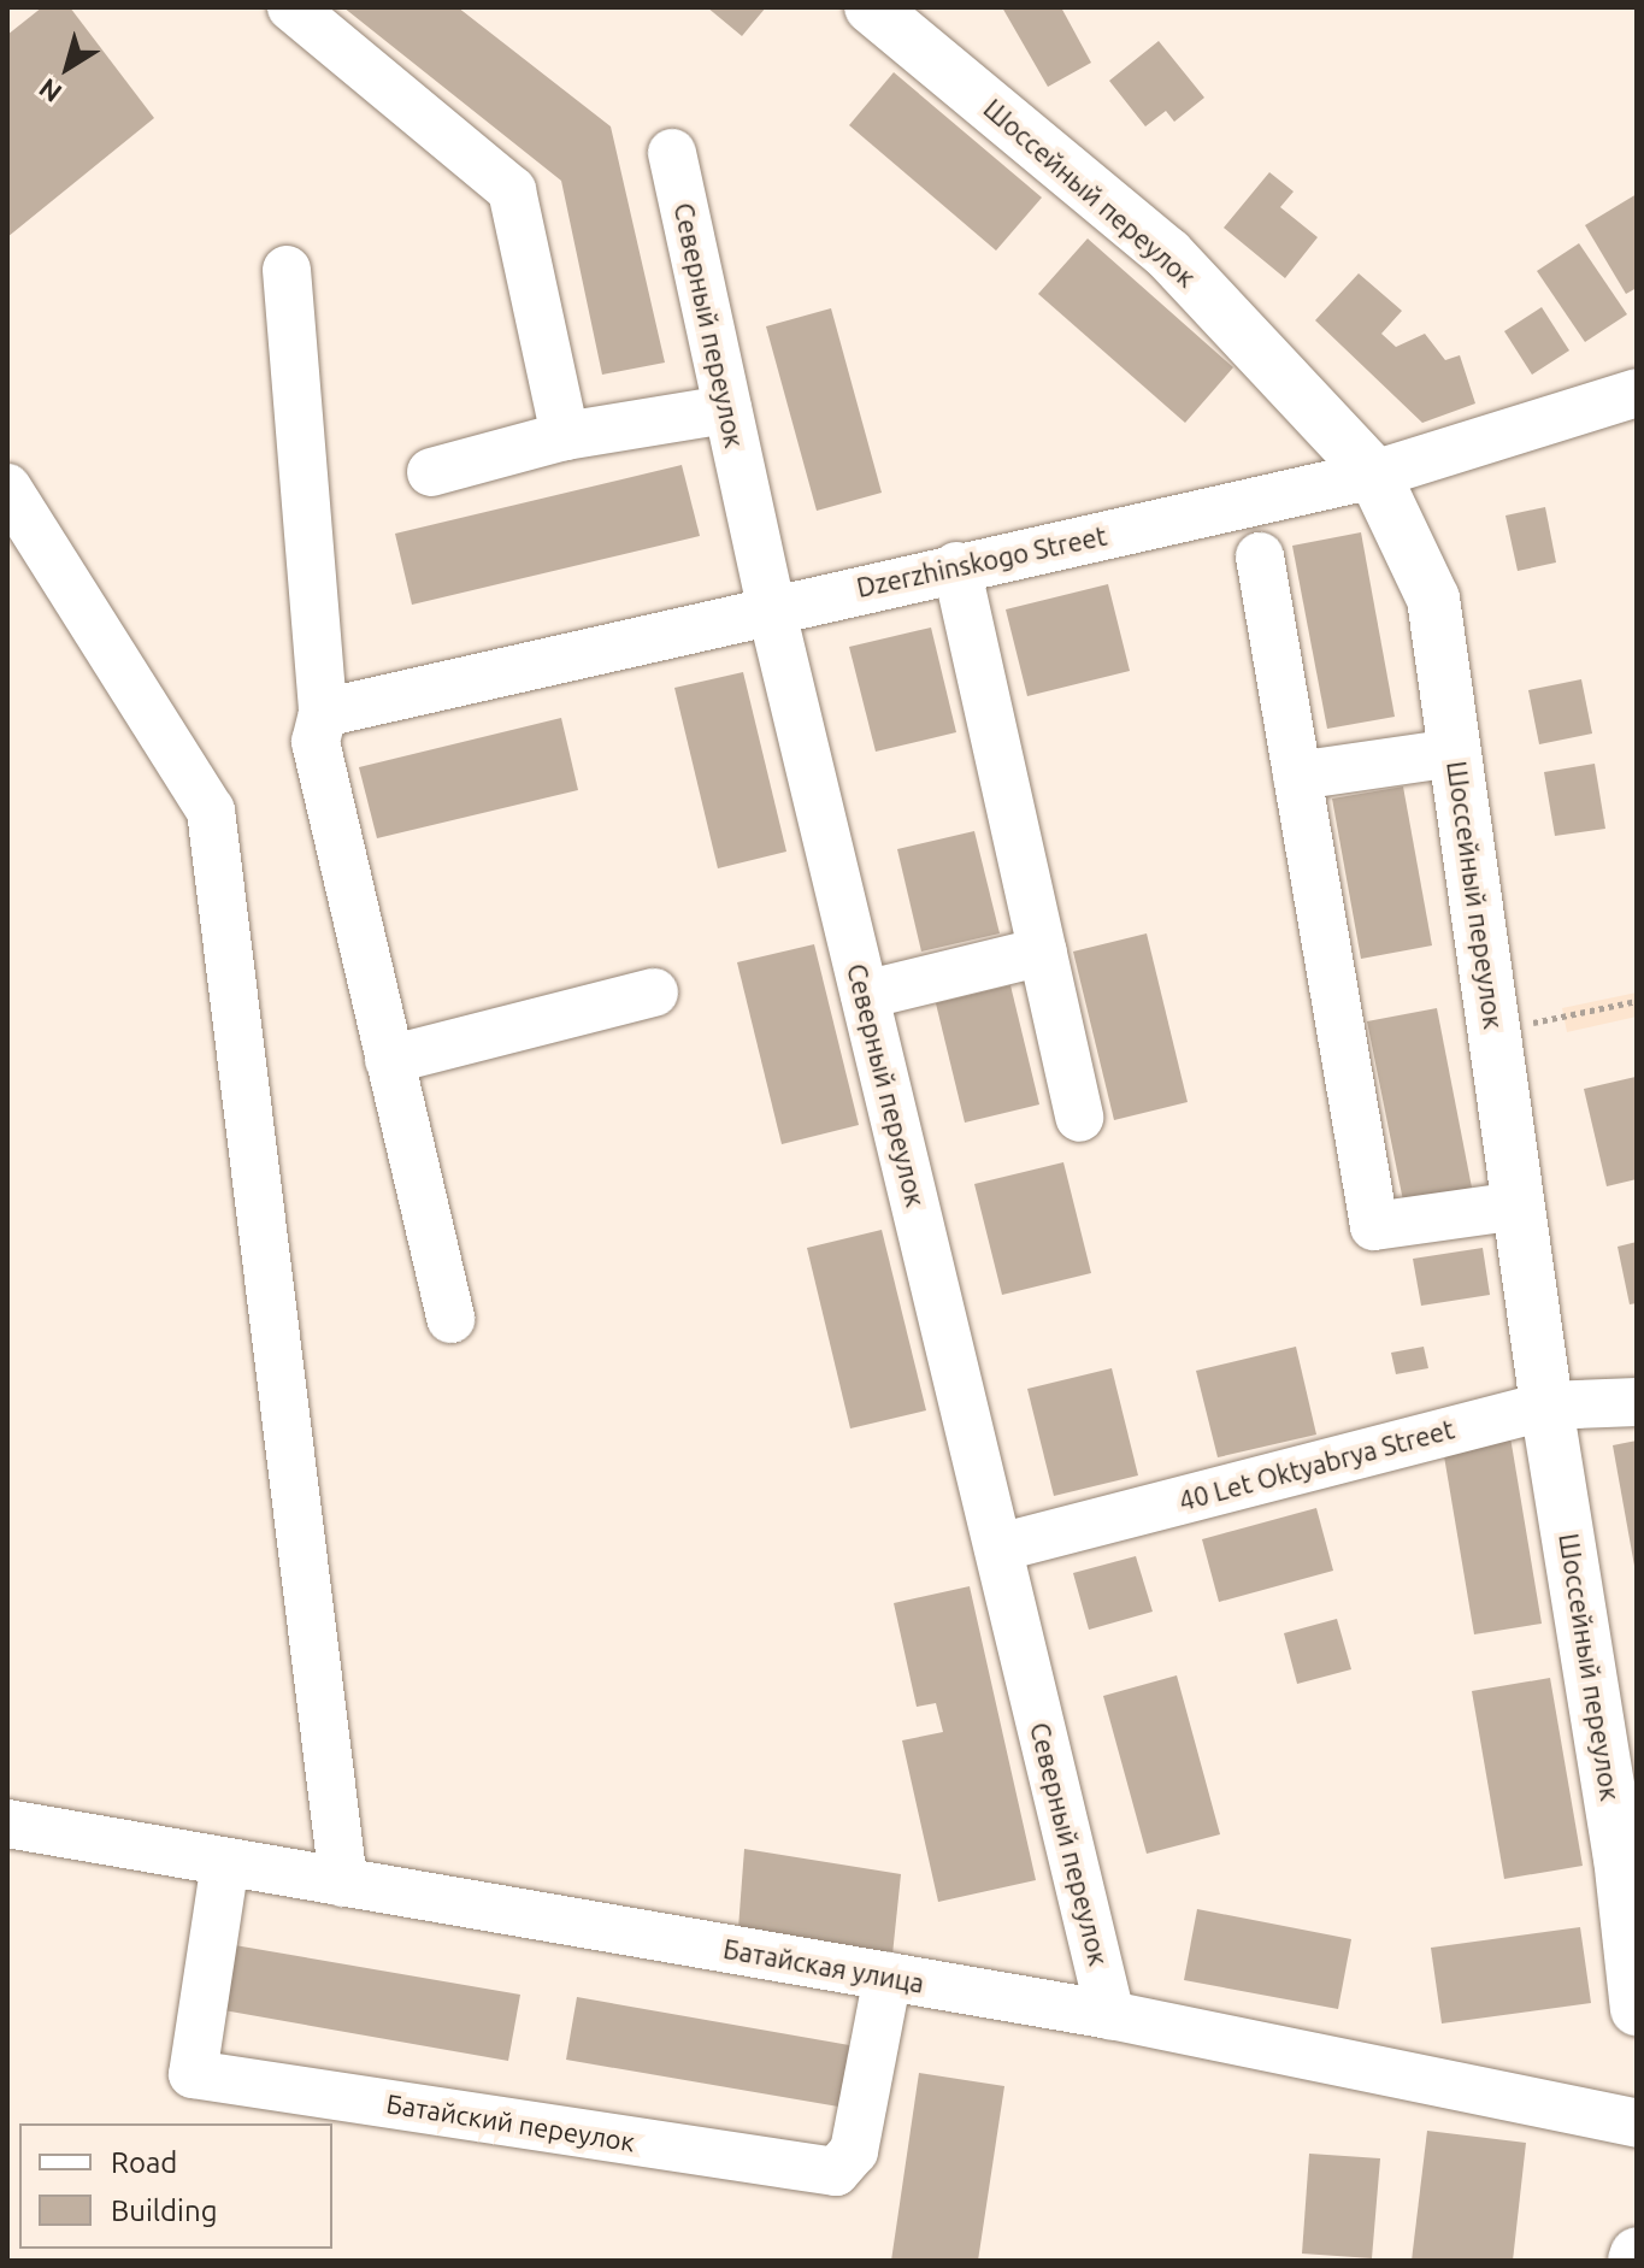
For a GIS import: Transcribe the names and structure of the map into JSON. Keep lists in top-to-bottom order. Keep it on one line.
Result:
{"streets":{"main road":["Шоссейный переулок"],"street":["Северный переулок","Dzerzhinskogo Street","40 Let Oktyabrya Street","Батайская улица","Батайский переулок"]},"crossings":[["Шоссейный переулок","Dzerzhinskogo Street"],["Шоссейный переулок","40 Let Oktyabrya Street"],["Северный переулок","Dzerzhinskogo Street"],["Северный переулок","40 Let Oktyabrya Street"],["Северный переулок","Батайская улица"],["Батайская улица","Батайский переулок"]],"legend":["Road","Building"],"north":"bottom left"}
